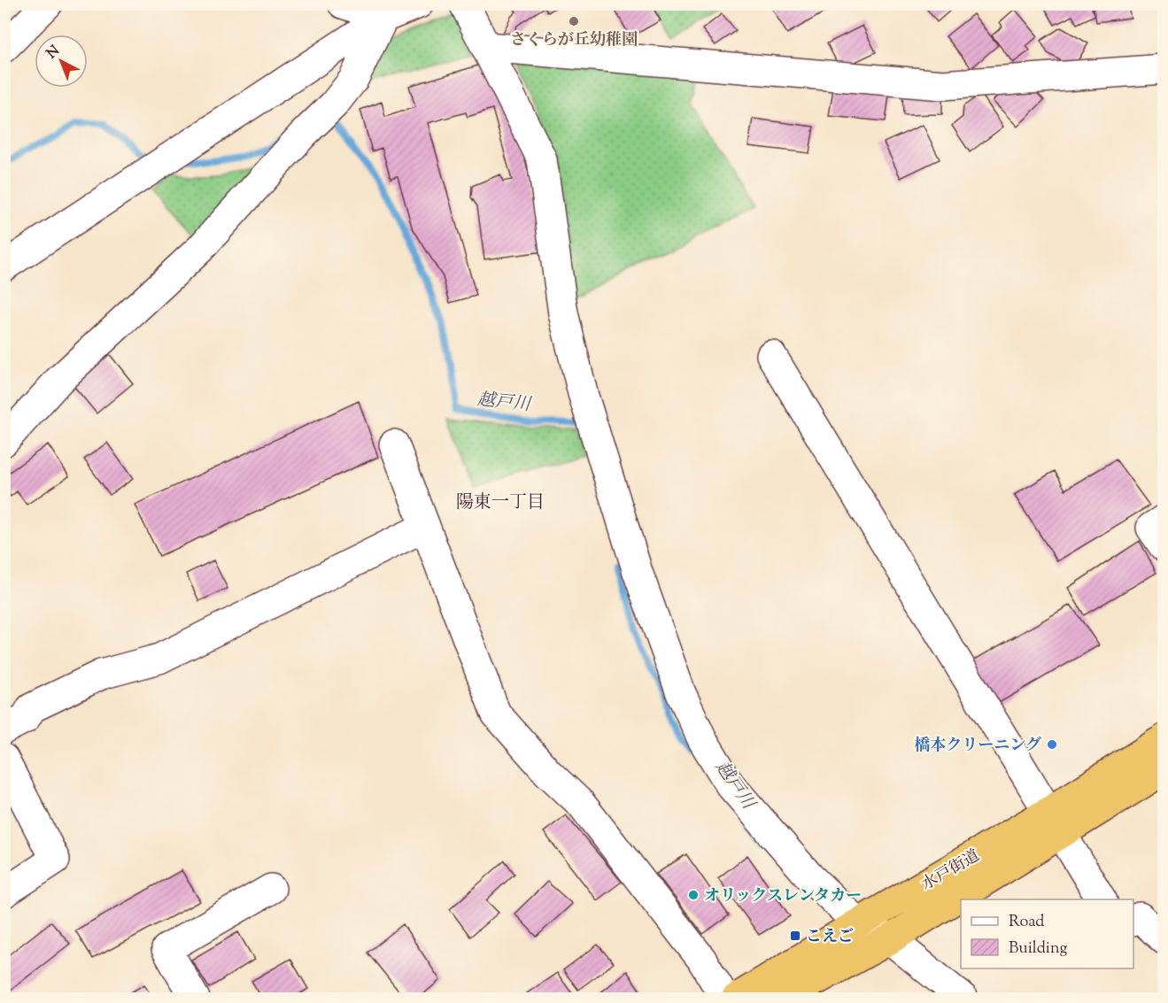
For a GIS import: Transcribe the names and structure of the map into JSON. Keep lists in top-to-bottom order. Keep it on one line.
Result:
{"streets":{"highway":["水戸街道"]},"districts":["陽東一丁目"],"water":["越戸川"],"places":{"other":["さくらが丘幼稚園","橋本クリーニング","オリックスレンタカー"],"transit":["こえご"]},"legend":["Road","Building"],"north":"top left"}
